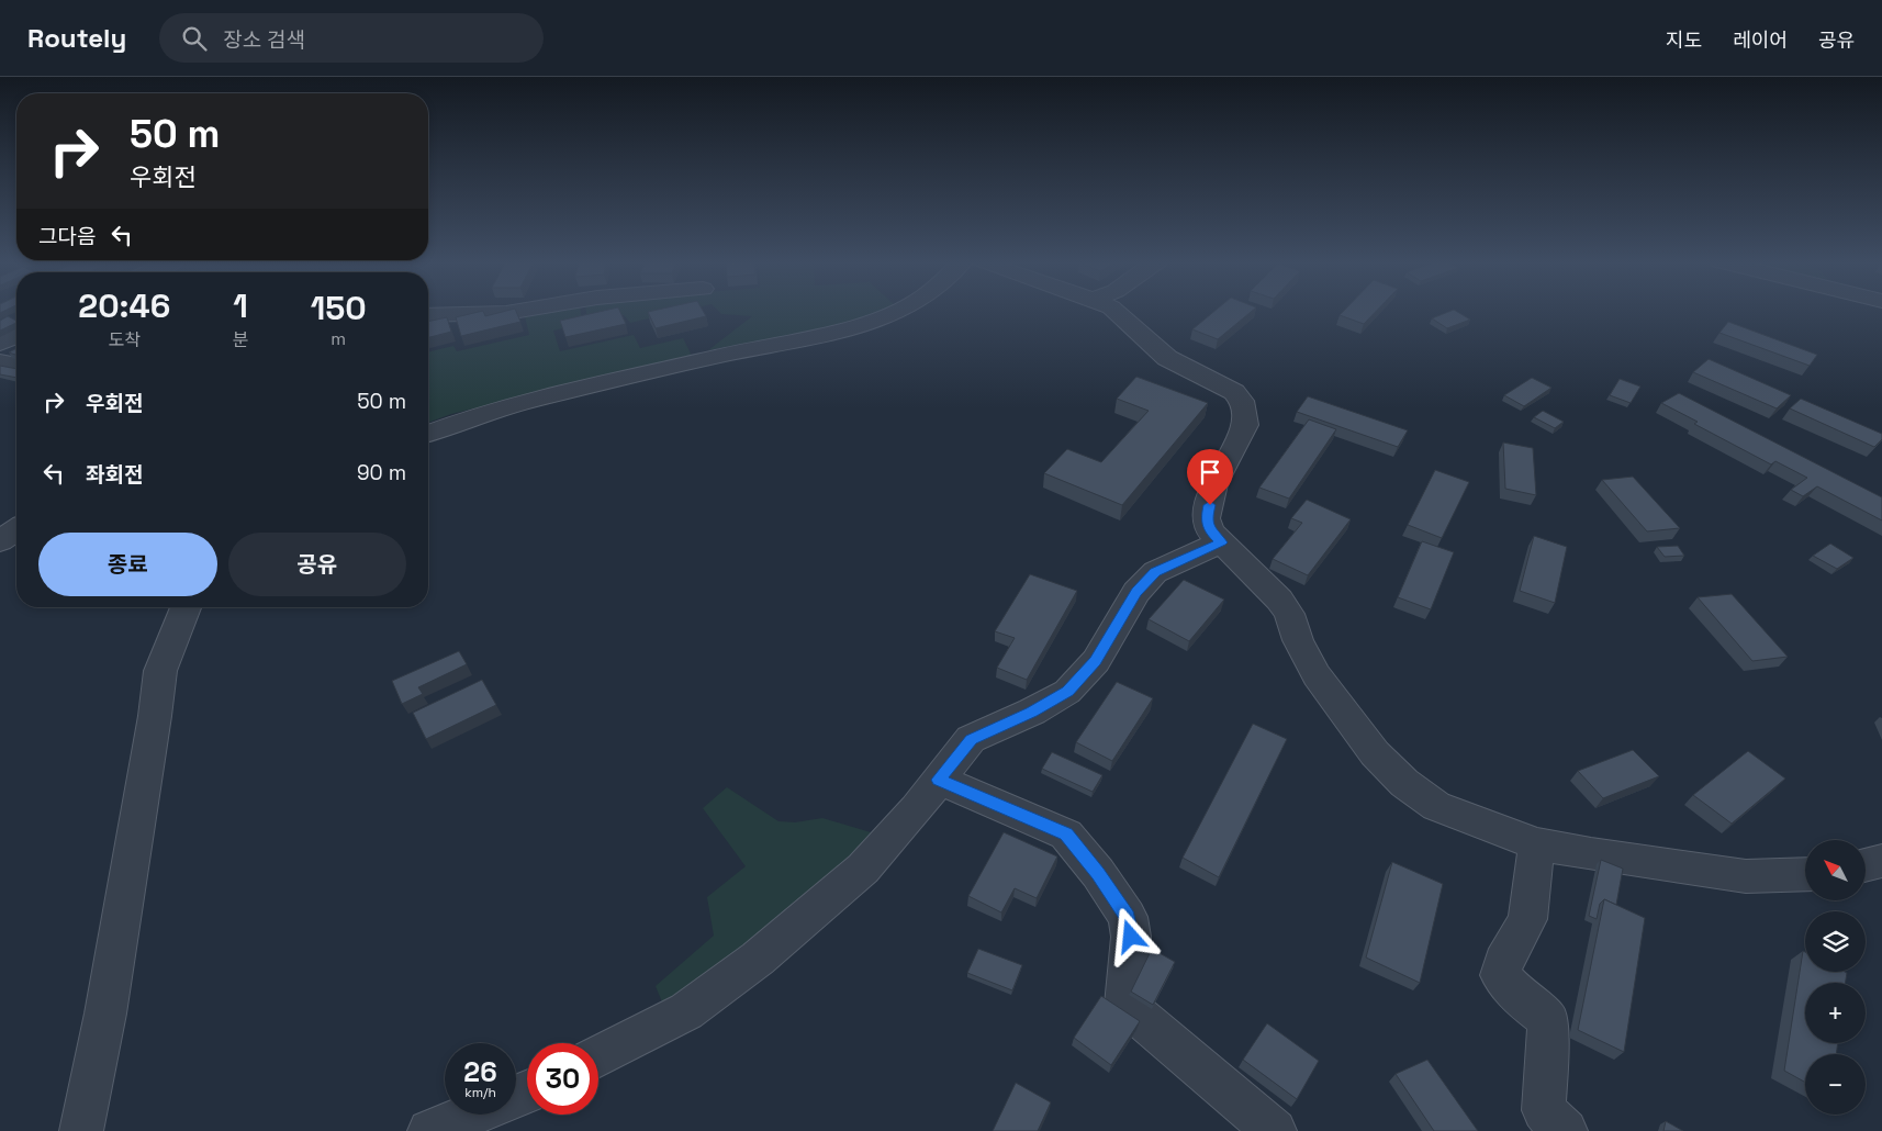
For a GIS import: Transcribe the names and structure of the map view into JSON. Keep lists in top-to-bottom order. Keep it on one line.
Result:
{"north":"top left","page":{"header":"Routely","search":"장소 검색","nav":["지도","레이어","공유"],"turn":["50 m","우회전"],"then":"그다음","eta":["20:46","도착","1","분","150","m"],"list":[{"name":"우회전","value":"50 m"},{"name":"좌회전","value":"90 m"}],"buttons":["종료","공유"],"map_buttons":["+","−"],"speed":"26 km/h","limit":"30"}}
